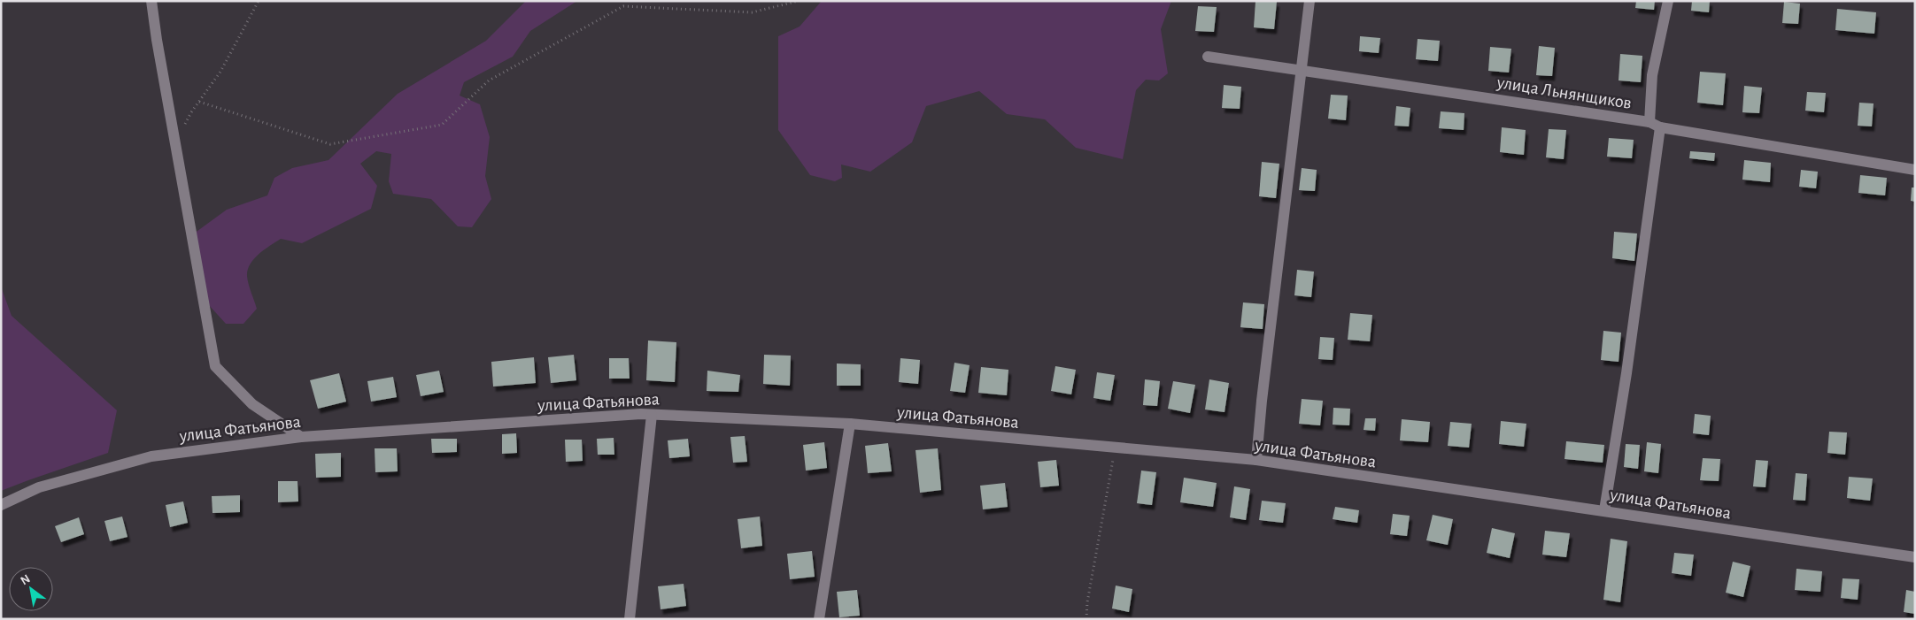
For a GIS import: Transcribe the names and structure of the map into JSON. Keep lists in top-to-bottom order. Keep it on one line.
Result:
{"streets":{"street":["улица Льнянщиков","улица Фатьянова"]},"north":"top left"}
